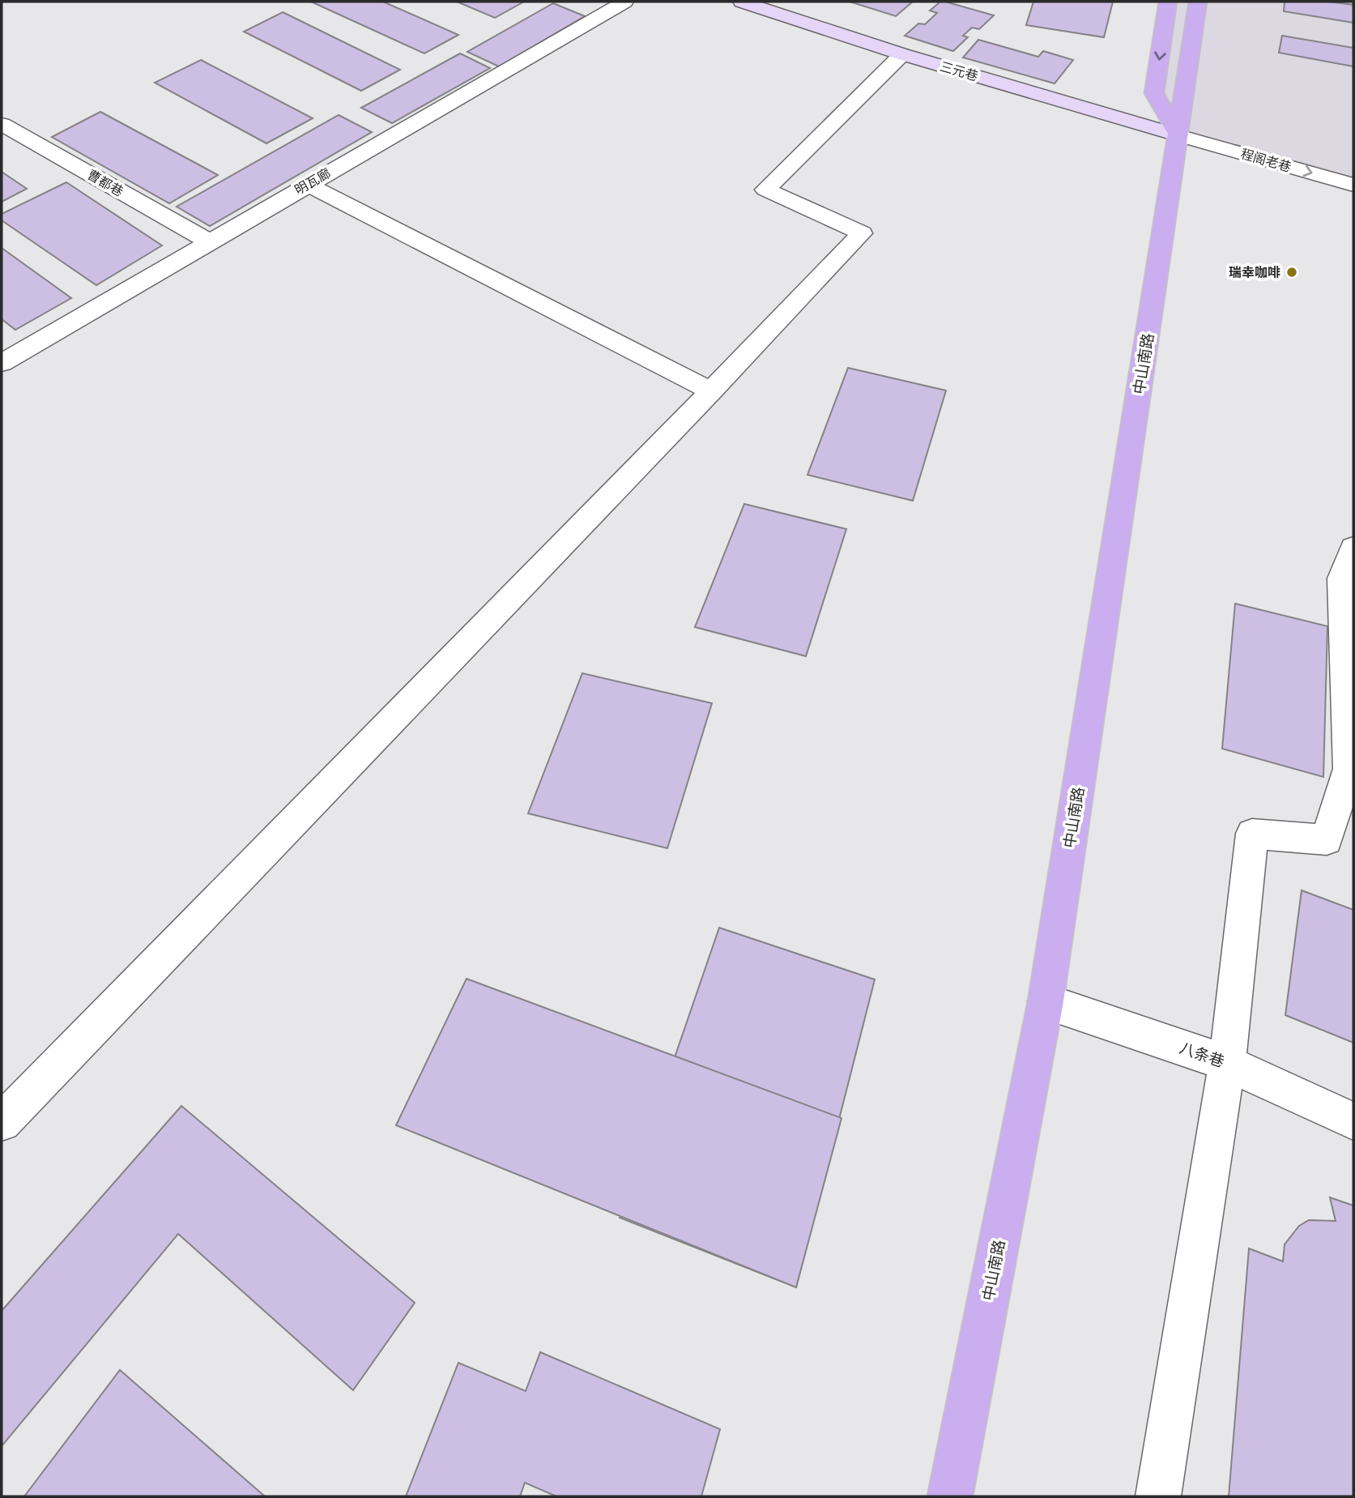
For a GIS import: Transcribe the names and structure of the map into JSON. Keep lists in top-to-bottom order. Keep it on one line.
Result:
{"streets":{"main road":["中山南路"],"street":["三元巷","程阁老巷","明瓦廊","曹都巷","八条巷"]},"crossings":[["三元巷","程阁老巷"],["三元巷","中山南路"],["程阁老巷","中山南路"],["明瓦廊","曹都巷"],["中山南路","八条巷"]],"one_way":["程阁老巷"],"places":["瑞幸咖啡"]}
